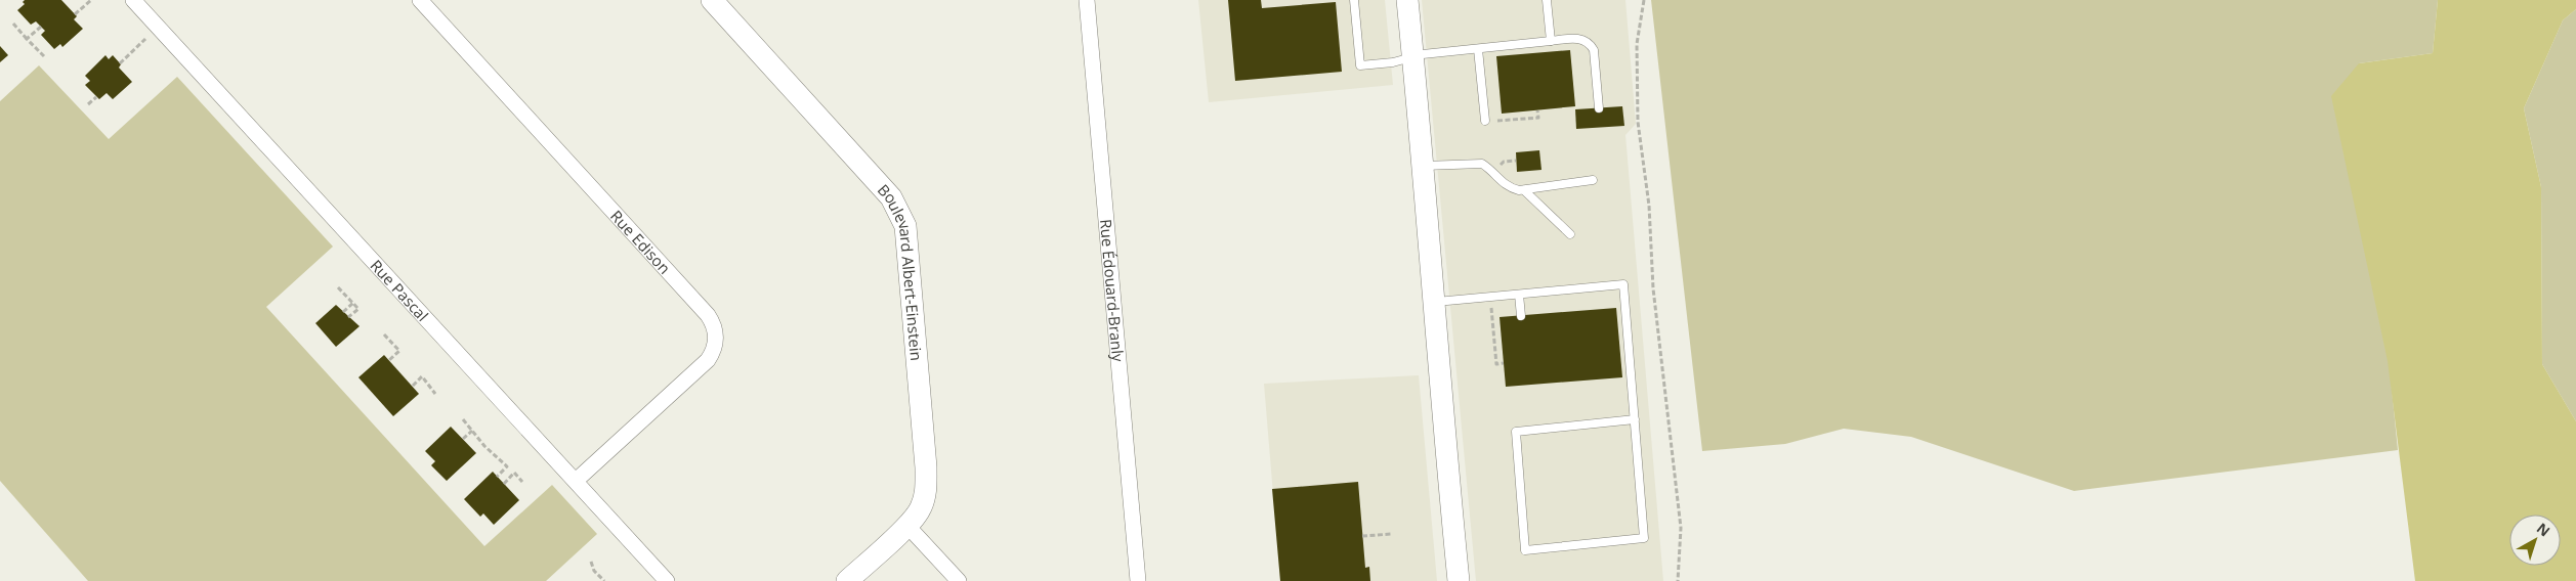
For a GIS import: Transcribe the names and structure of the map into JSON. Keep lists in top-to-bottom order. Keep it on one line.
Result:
{"streets":{"street":["Rue Edison","Boulevard Albert-Einstein","Rue Pascal","Rue Édouard-Branly"]},"crossings":[["Rue Edison","Rue Pascal"]],"north":"top right"}
